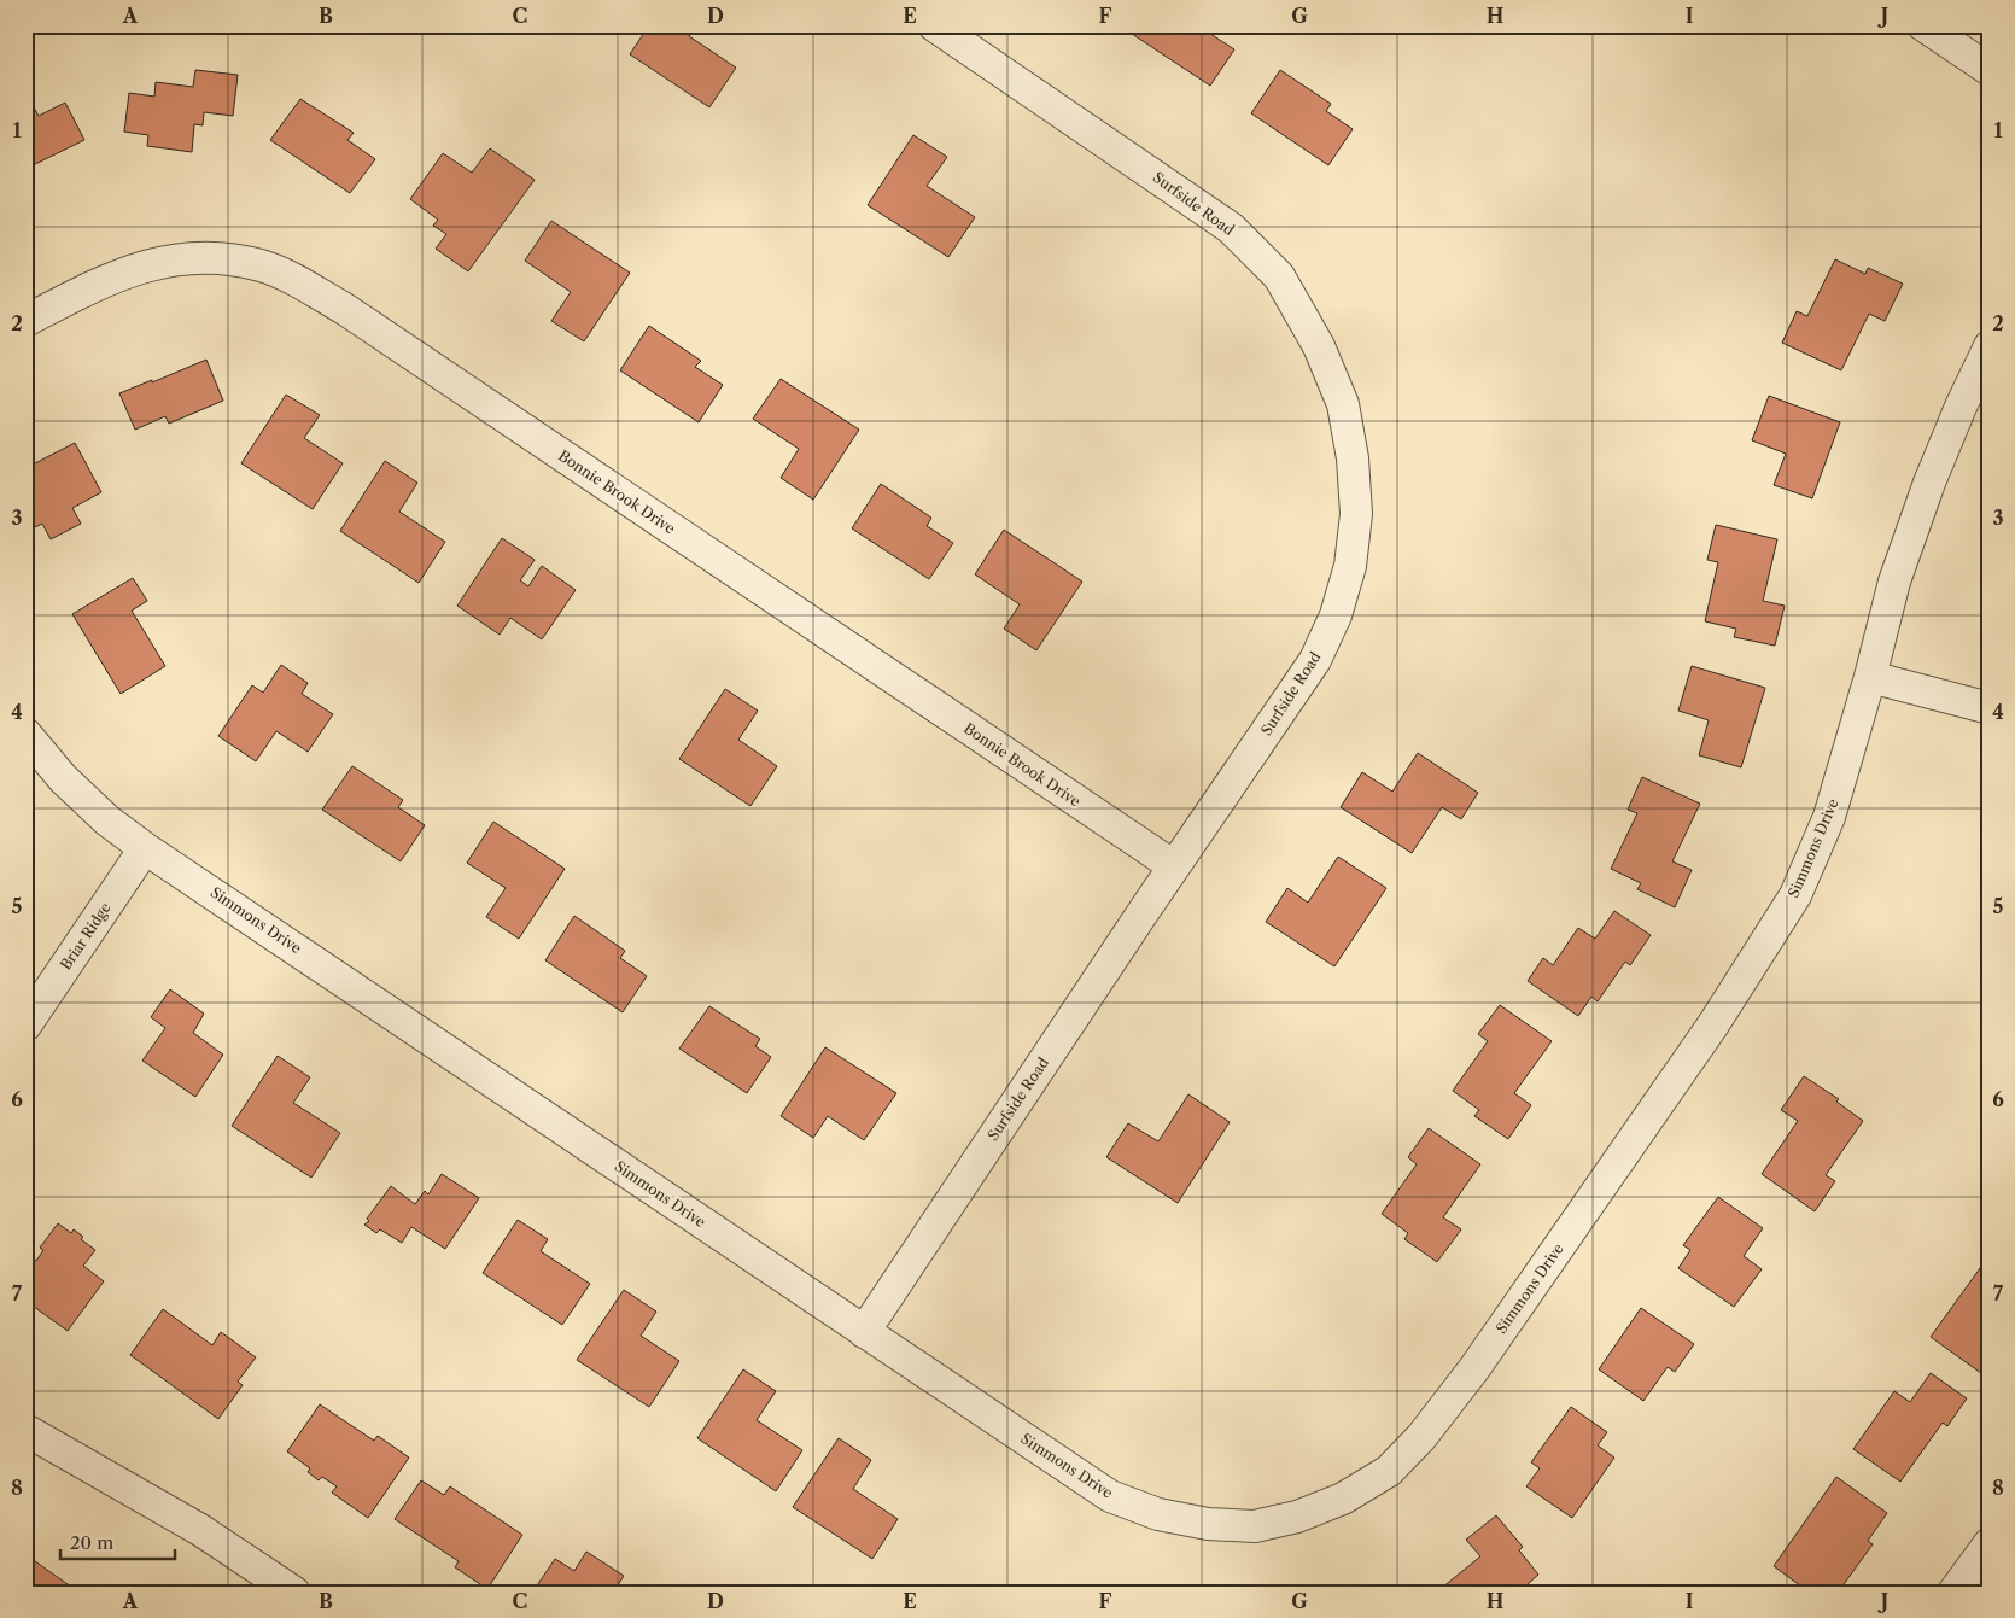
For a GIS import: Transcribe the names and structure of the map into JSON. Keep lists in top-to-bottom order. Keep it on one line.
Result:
{"streets":{"street":["Surfside Road","Bonnie Brook Drive","Simmons Drive","Briar Ridge"]},"crossings":[["Surfside Road","Bonnie Brook Drive"],["Surfside Road","Simmons Drive"],["Simmons Drive","Briar Ridge"]],"scale_bar":"20 m","grid":{"columns":["A","B","C","D","E","F","G","H","I","J"],"rows":["1","2","3","4","5","6","7","8"]}}
